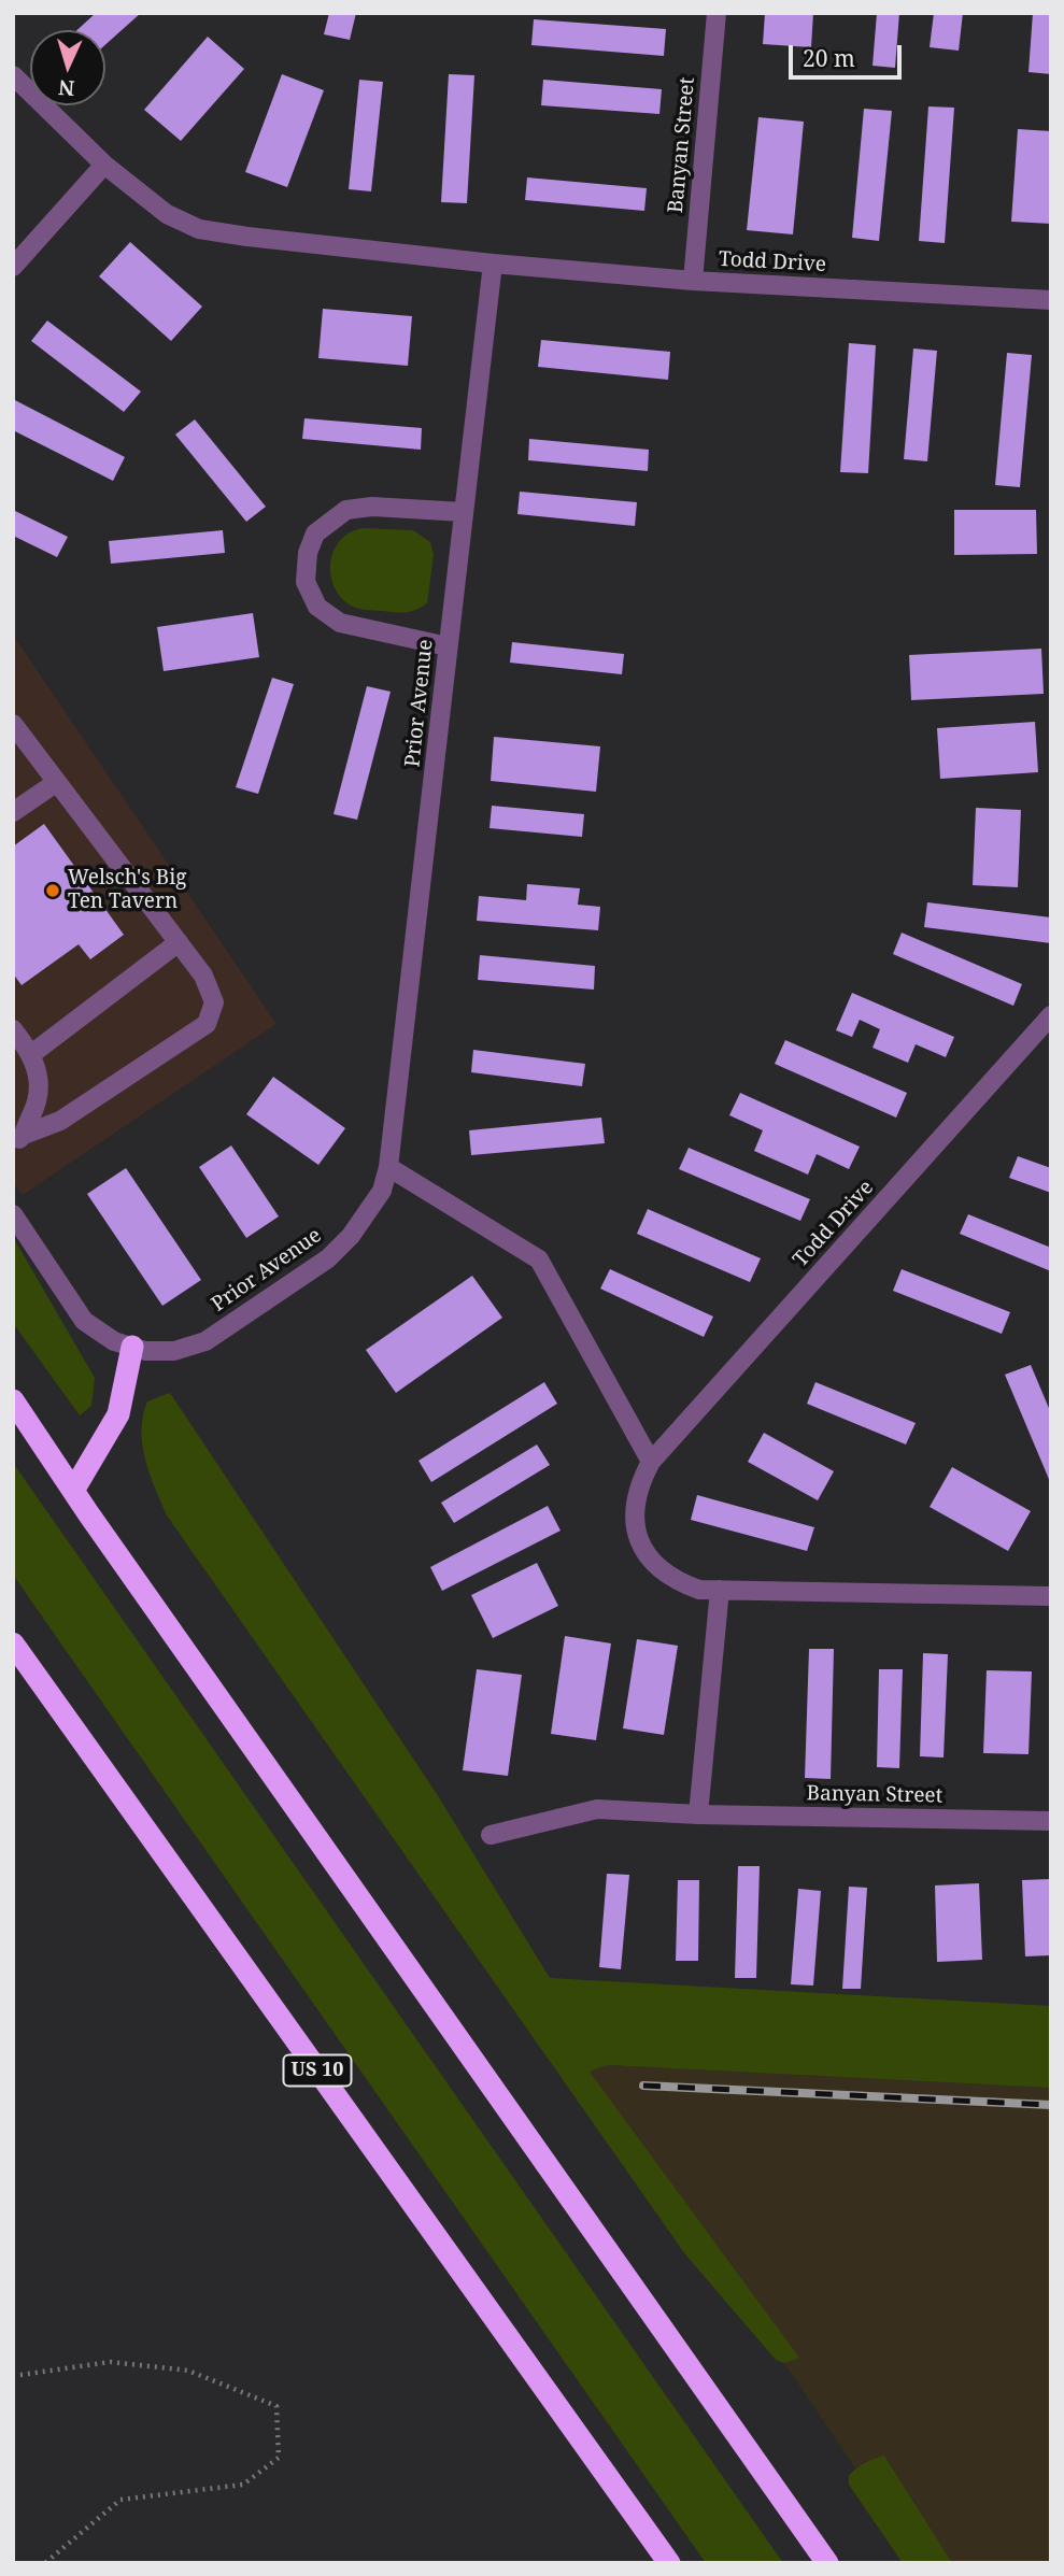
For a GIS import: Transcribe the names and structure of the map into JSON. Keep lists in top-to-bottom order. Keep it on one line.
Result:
{"streets":{"highway":["US 10"],"street":["Banyan Street","Todd Drive","Prior Avenue"]},"crossings":[["Banyan Street","Todd Drive"],["Todd Drive","Prior Avenue"]],"places":["Welsch's Big Ten Tavern"],"scale_bar":"20 m","north":"bottom"}
